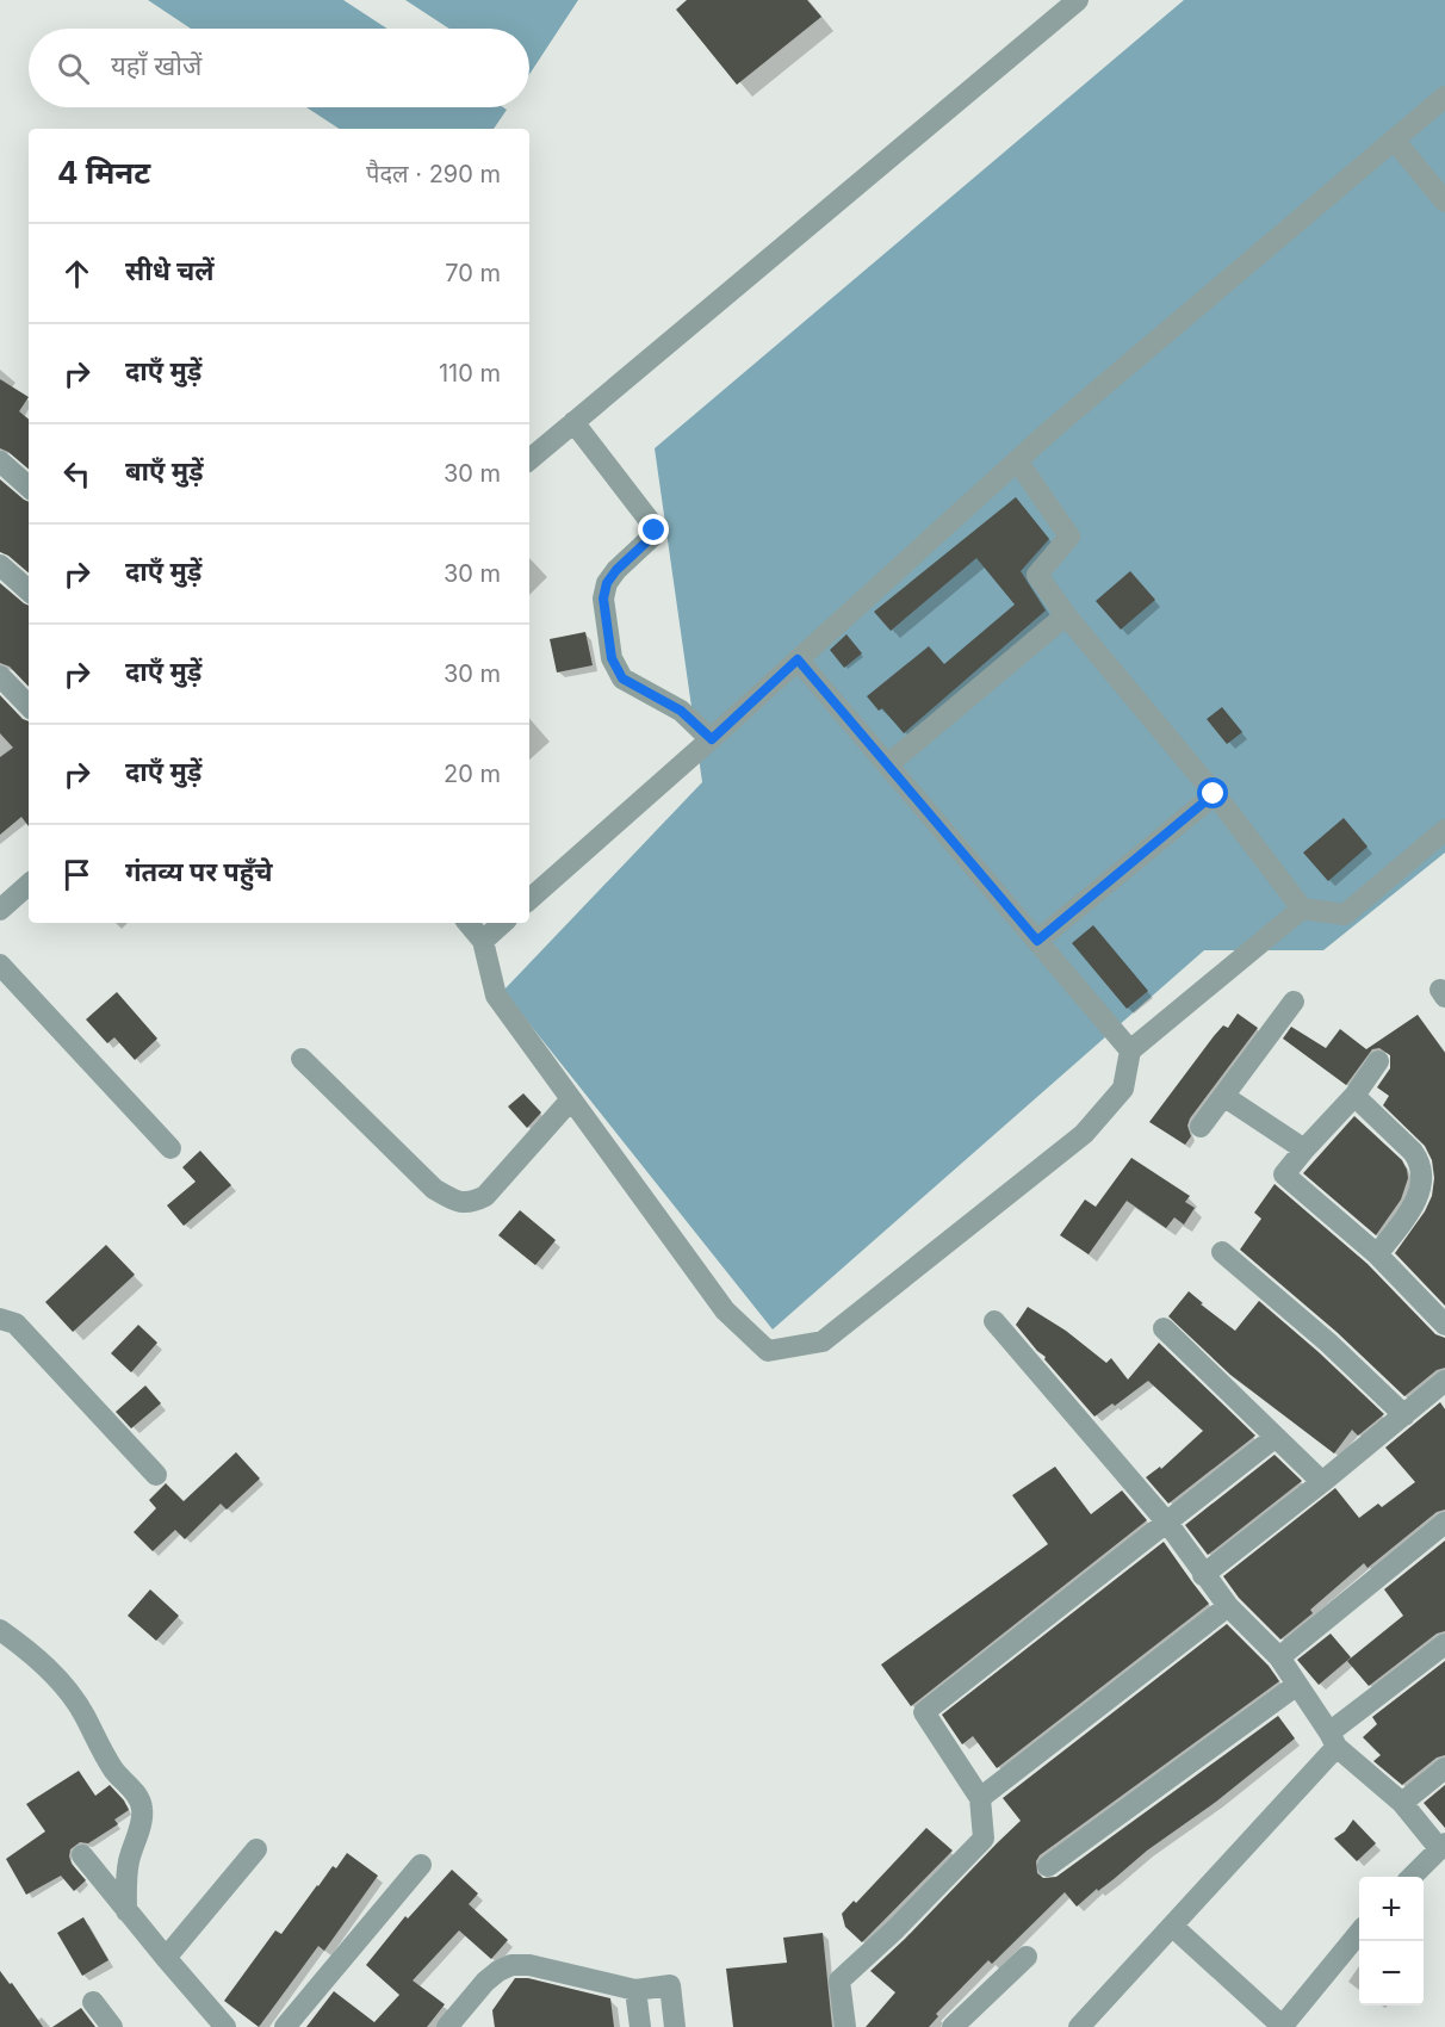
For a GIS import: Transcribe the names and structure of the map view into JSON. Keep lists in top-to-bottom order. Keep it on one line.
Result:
{"page":{"search":"यहाँ खोजें","heading":["4 मिनट","पैदल · 290 m"],"list":[["सीधे चलें","70 m"],["दाएँ मुड़ें","110 m"],["बाएँ मुड़ें","30 m"],["दाएँ मुड़ें","30 m"],["दाएँ मुड़ें","30 m"],["दाएँ मुड़ें","20 m"],"गंतव्य पर पहुँचे"],"map_buttons":["+","−"]}}
